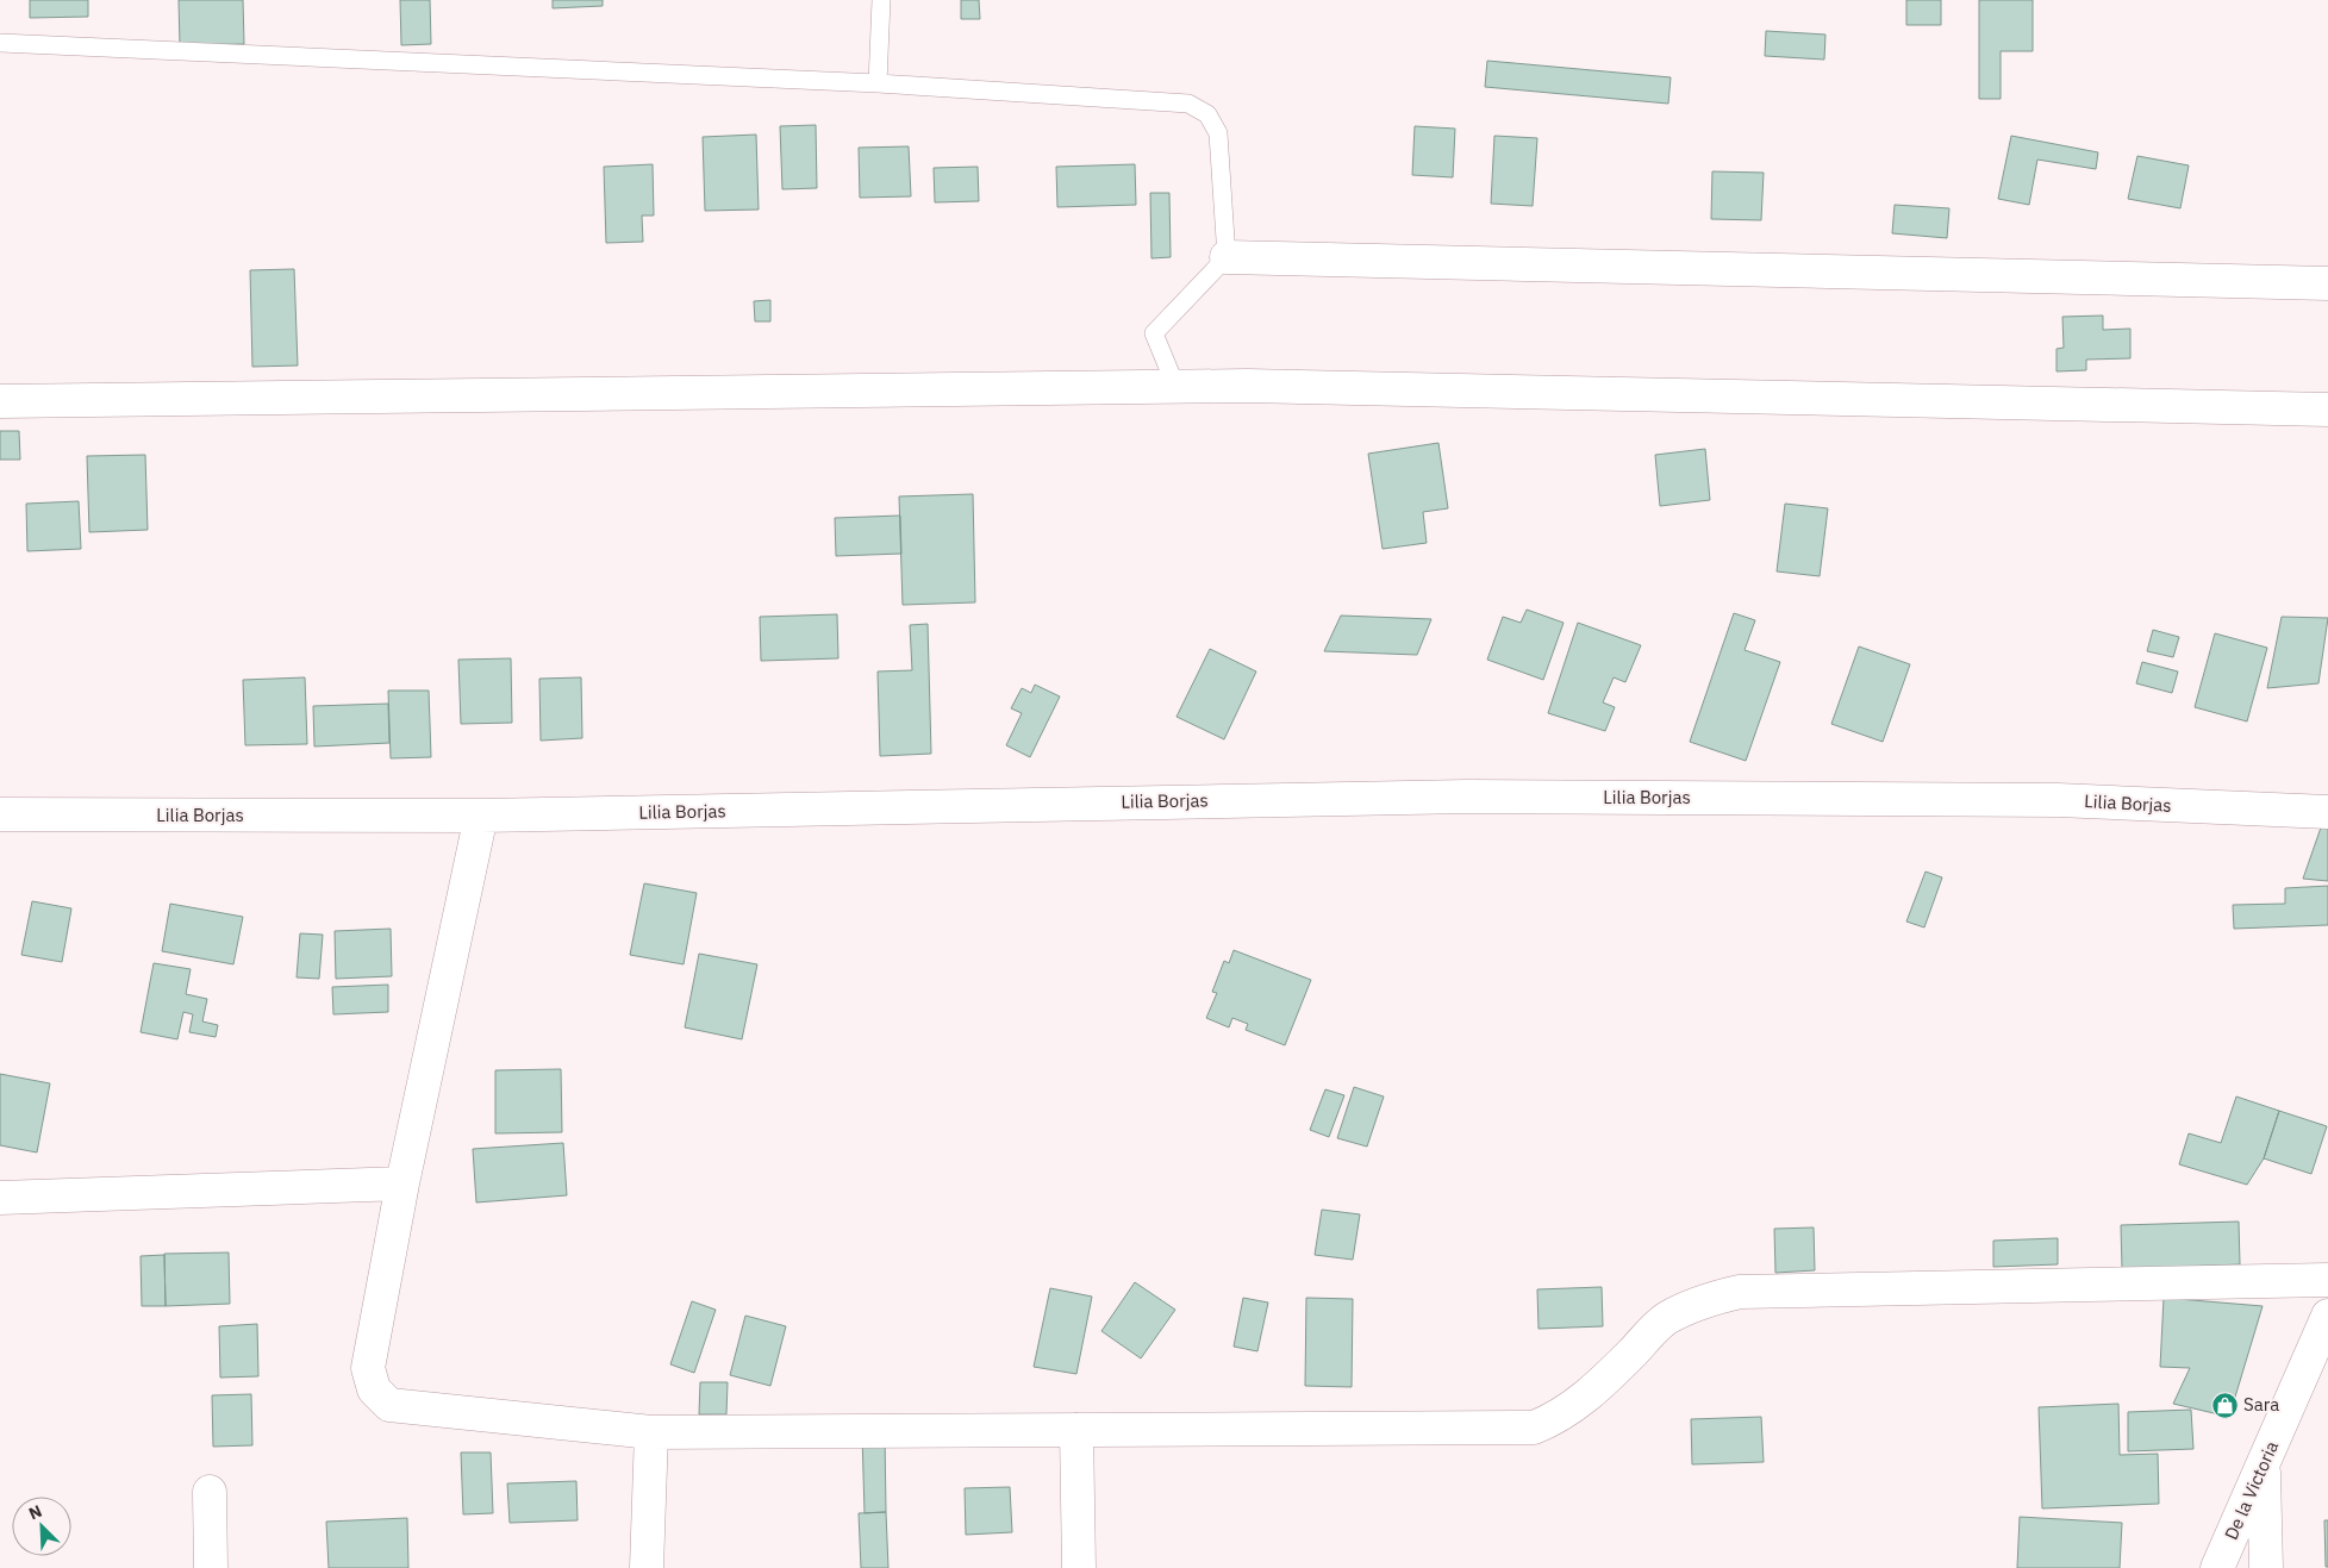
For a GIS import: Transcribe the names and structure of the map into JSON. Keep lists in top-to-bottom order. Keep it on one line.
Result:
{"streets":{"street":["Lilia Borjas","De la Victoria"]},"places":{"shop":["Sara"]},"north":"top left"}
